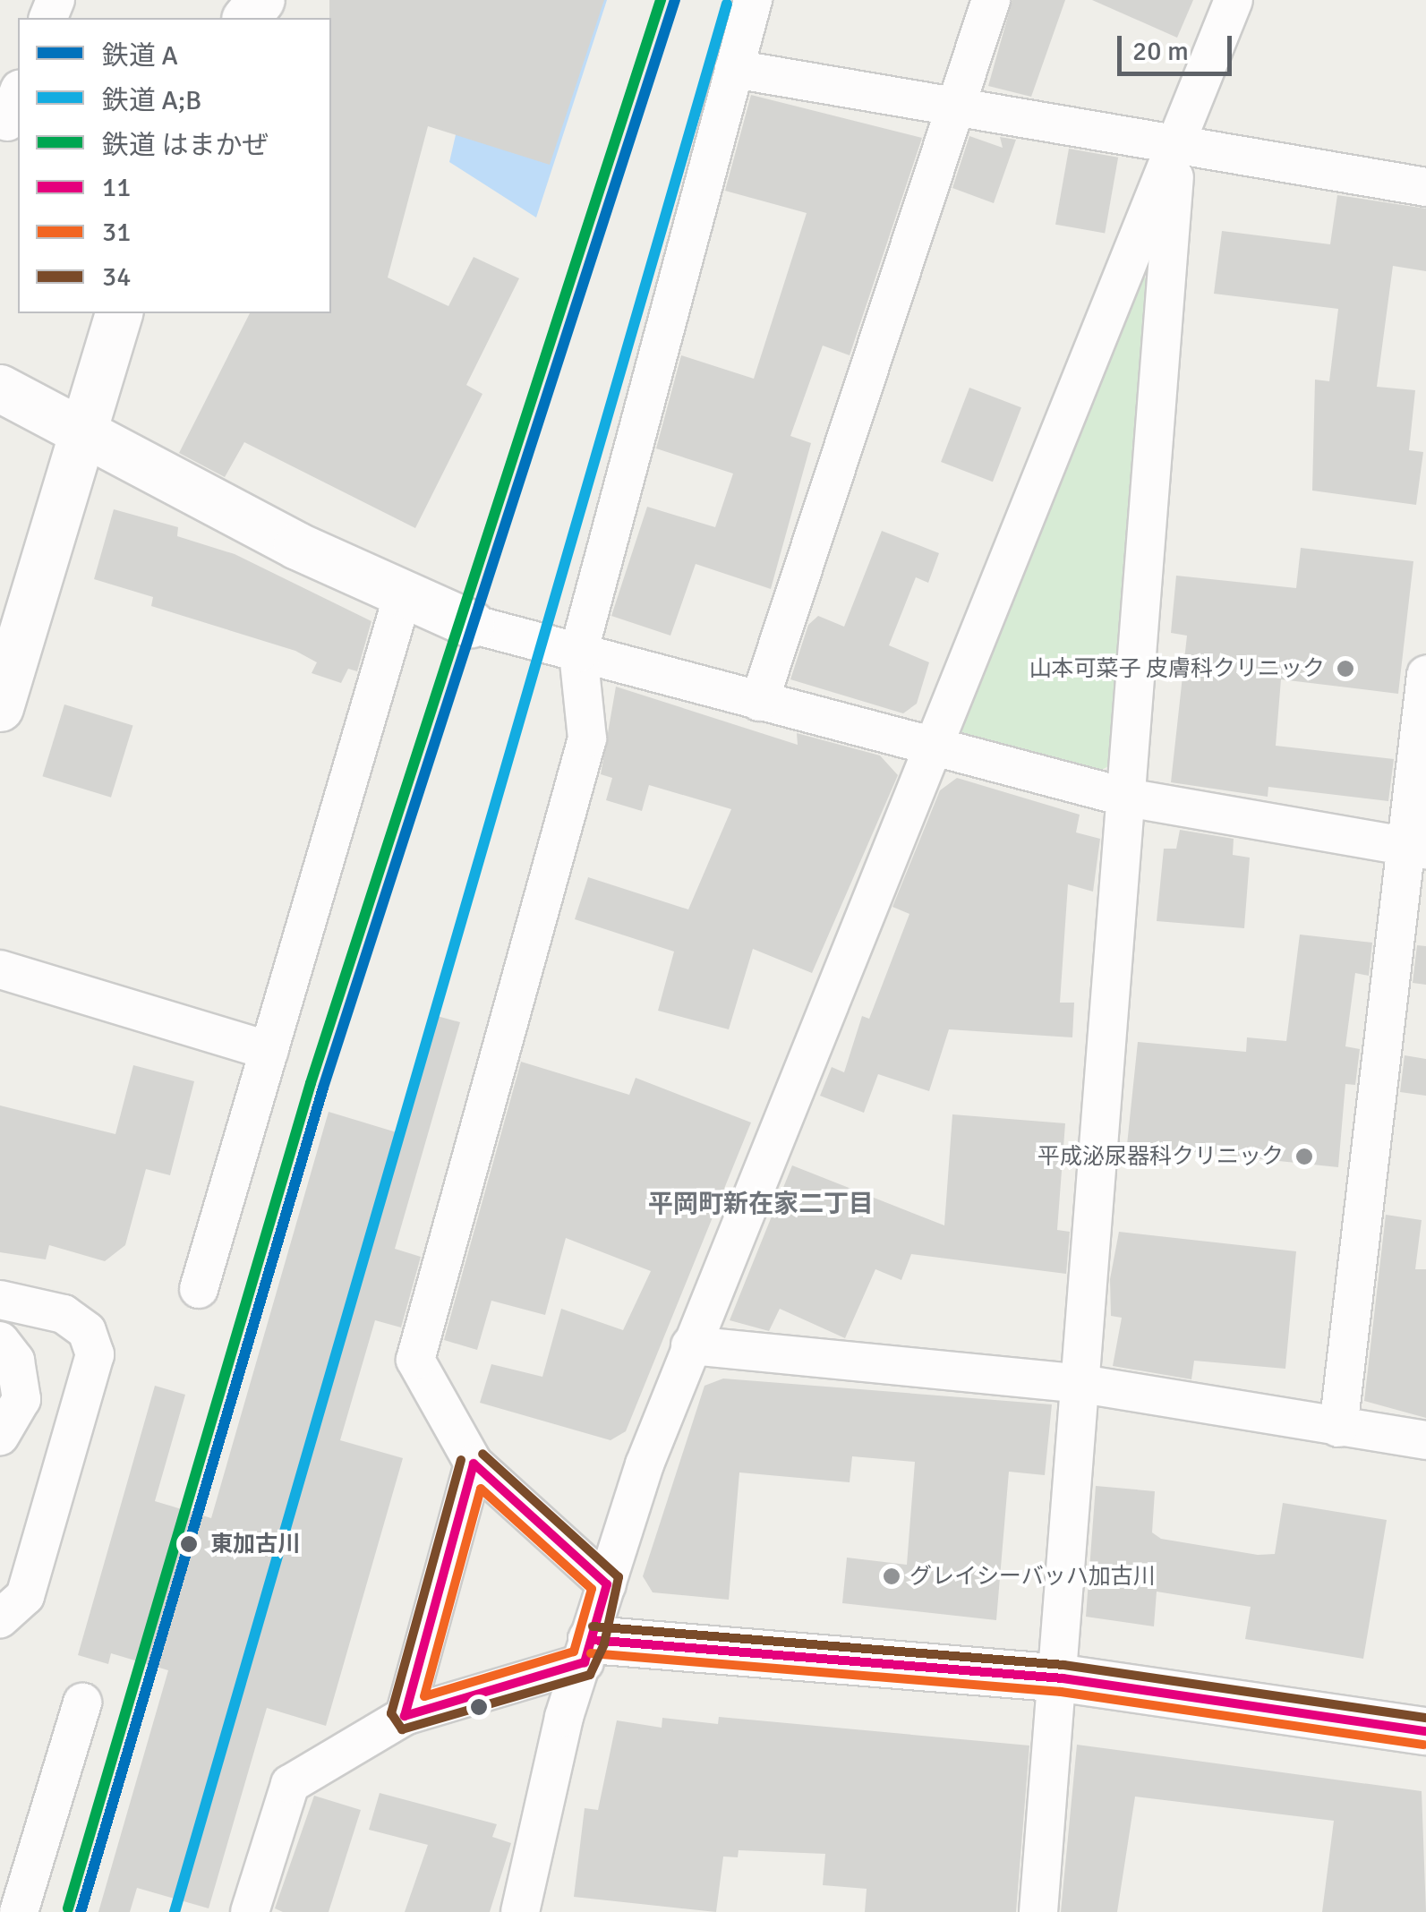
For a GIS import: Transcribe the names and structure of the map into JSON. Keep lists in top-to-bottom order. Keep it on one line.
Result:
{"districts":["平岡町新在家二丁目"],"places":["山本可菜子 皮膚科クリニック","平成泌尿器科クリニック","東加古川","グレイシーバッハ加古川"],"lines":["rail line A","rail line はまかぜ","rail line A;B","transit line 34","transit line 11","transit line 31"],"legend":["鉄道 A","鉄道 A;B","鉄道 はまかぜ","11","31","34"],"scale_bar":"20 m"}
